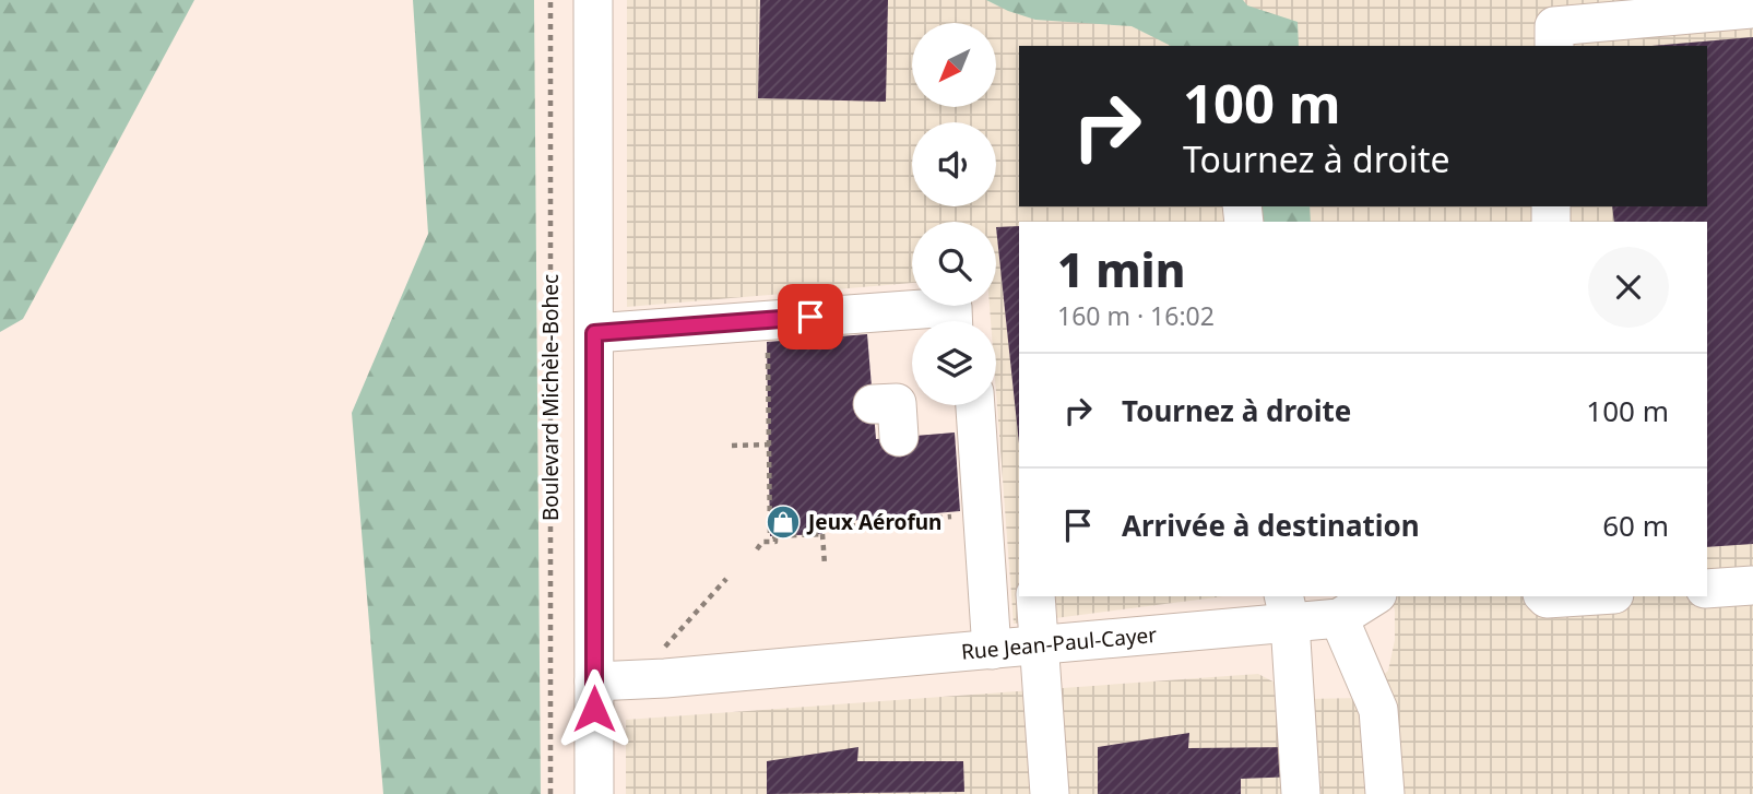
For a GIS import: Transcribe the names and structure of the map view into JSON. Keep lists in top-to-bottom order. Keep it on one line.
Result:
{"streets":{"street":["Boulevard Michèle-Bohec","Rue Jean-Paul-Cayer"]},"crossings":[["Boulevard Michèle-Bohec","Rue Jean-Paul-Cayer"]],"places":{"shop":["Jeux Aérofun"]},"north":"bottom left","page":{"turn":["100 m","Tournez à droite"],"heading":["1 min","160 m · 16:02"],"list":[{"name":"Tournez à droite","value":"100 m"},{"name":"Arrivée à destination","value":"60 m"}]}}
